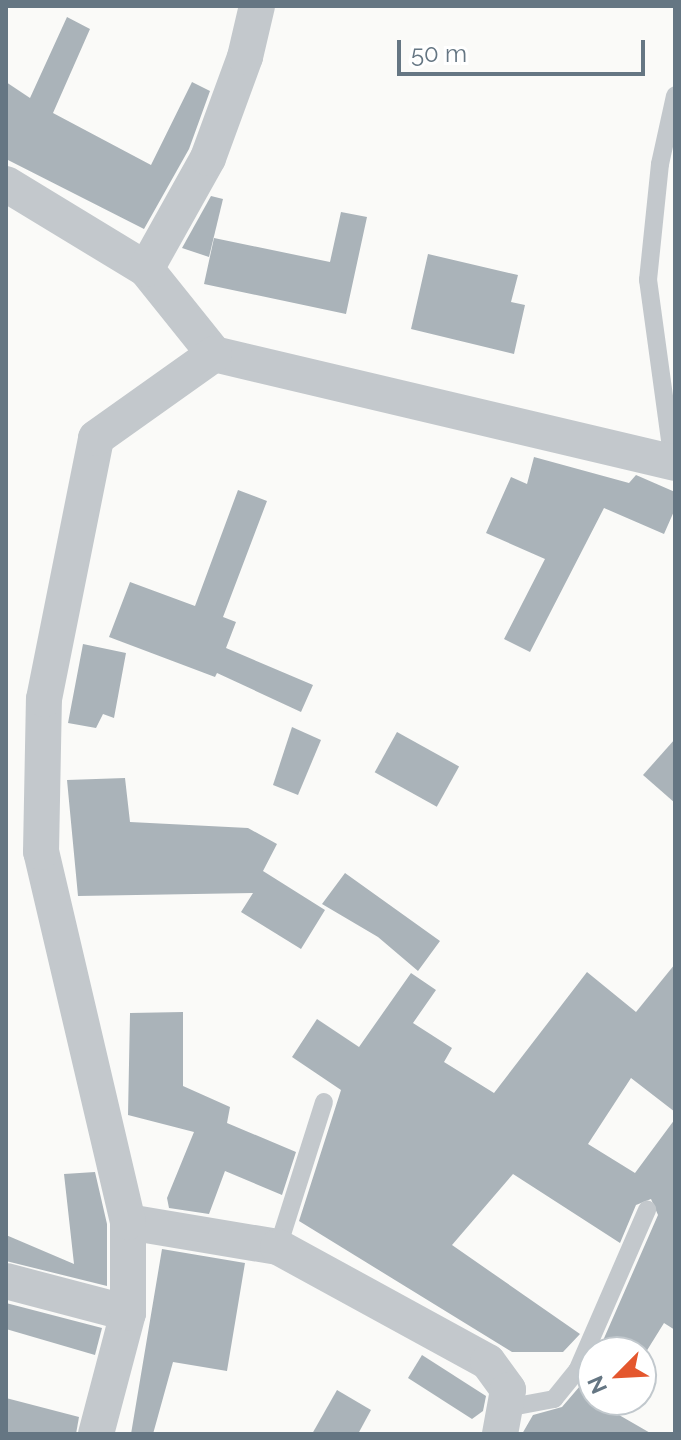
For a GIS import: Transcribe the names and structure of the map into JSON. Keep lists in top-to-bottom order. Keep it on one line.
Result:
{"scale_bar":"50 m","north":"bottom left"}
